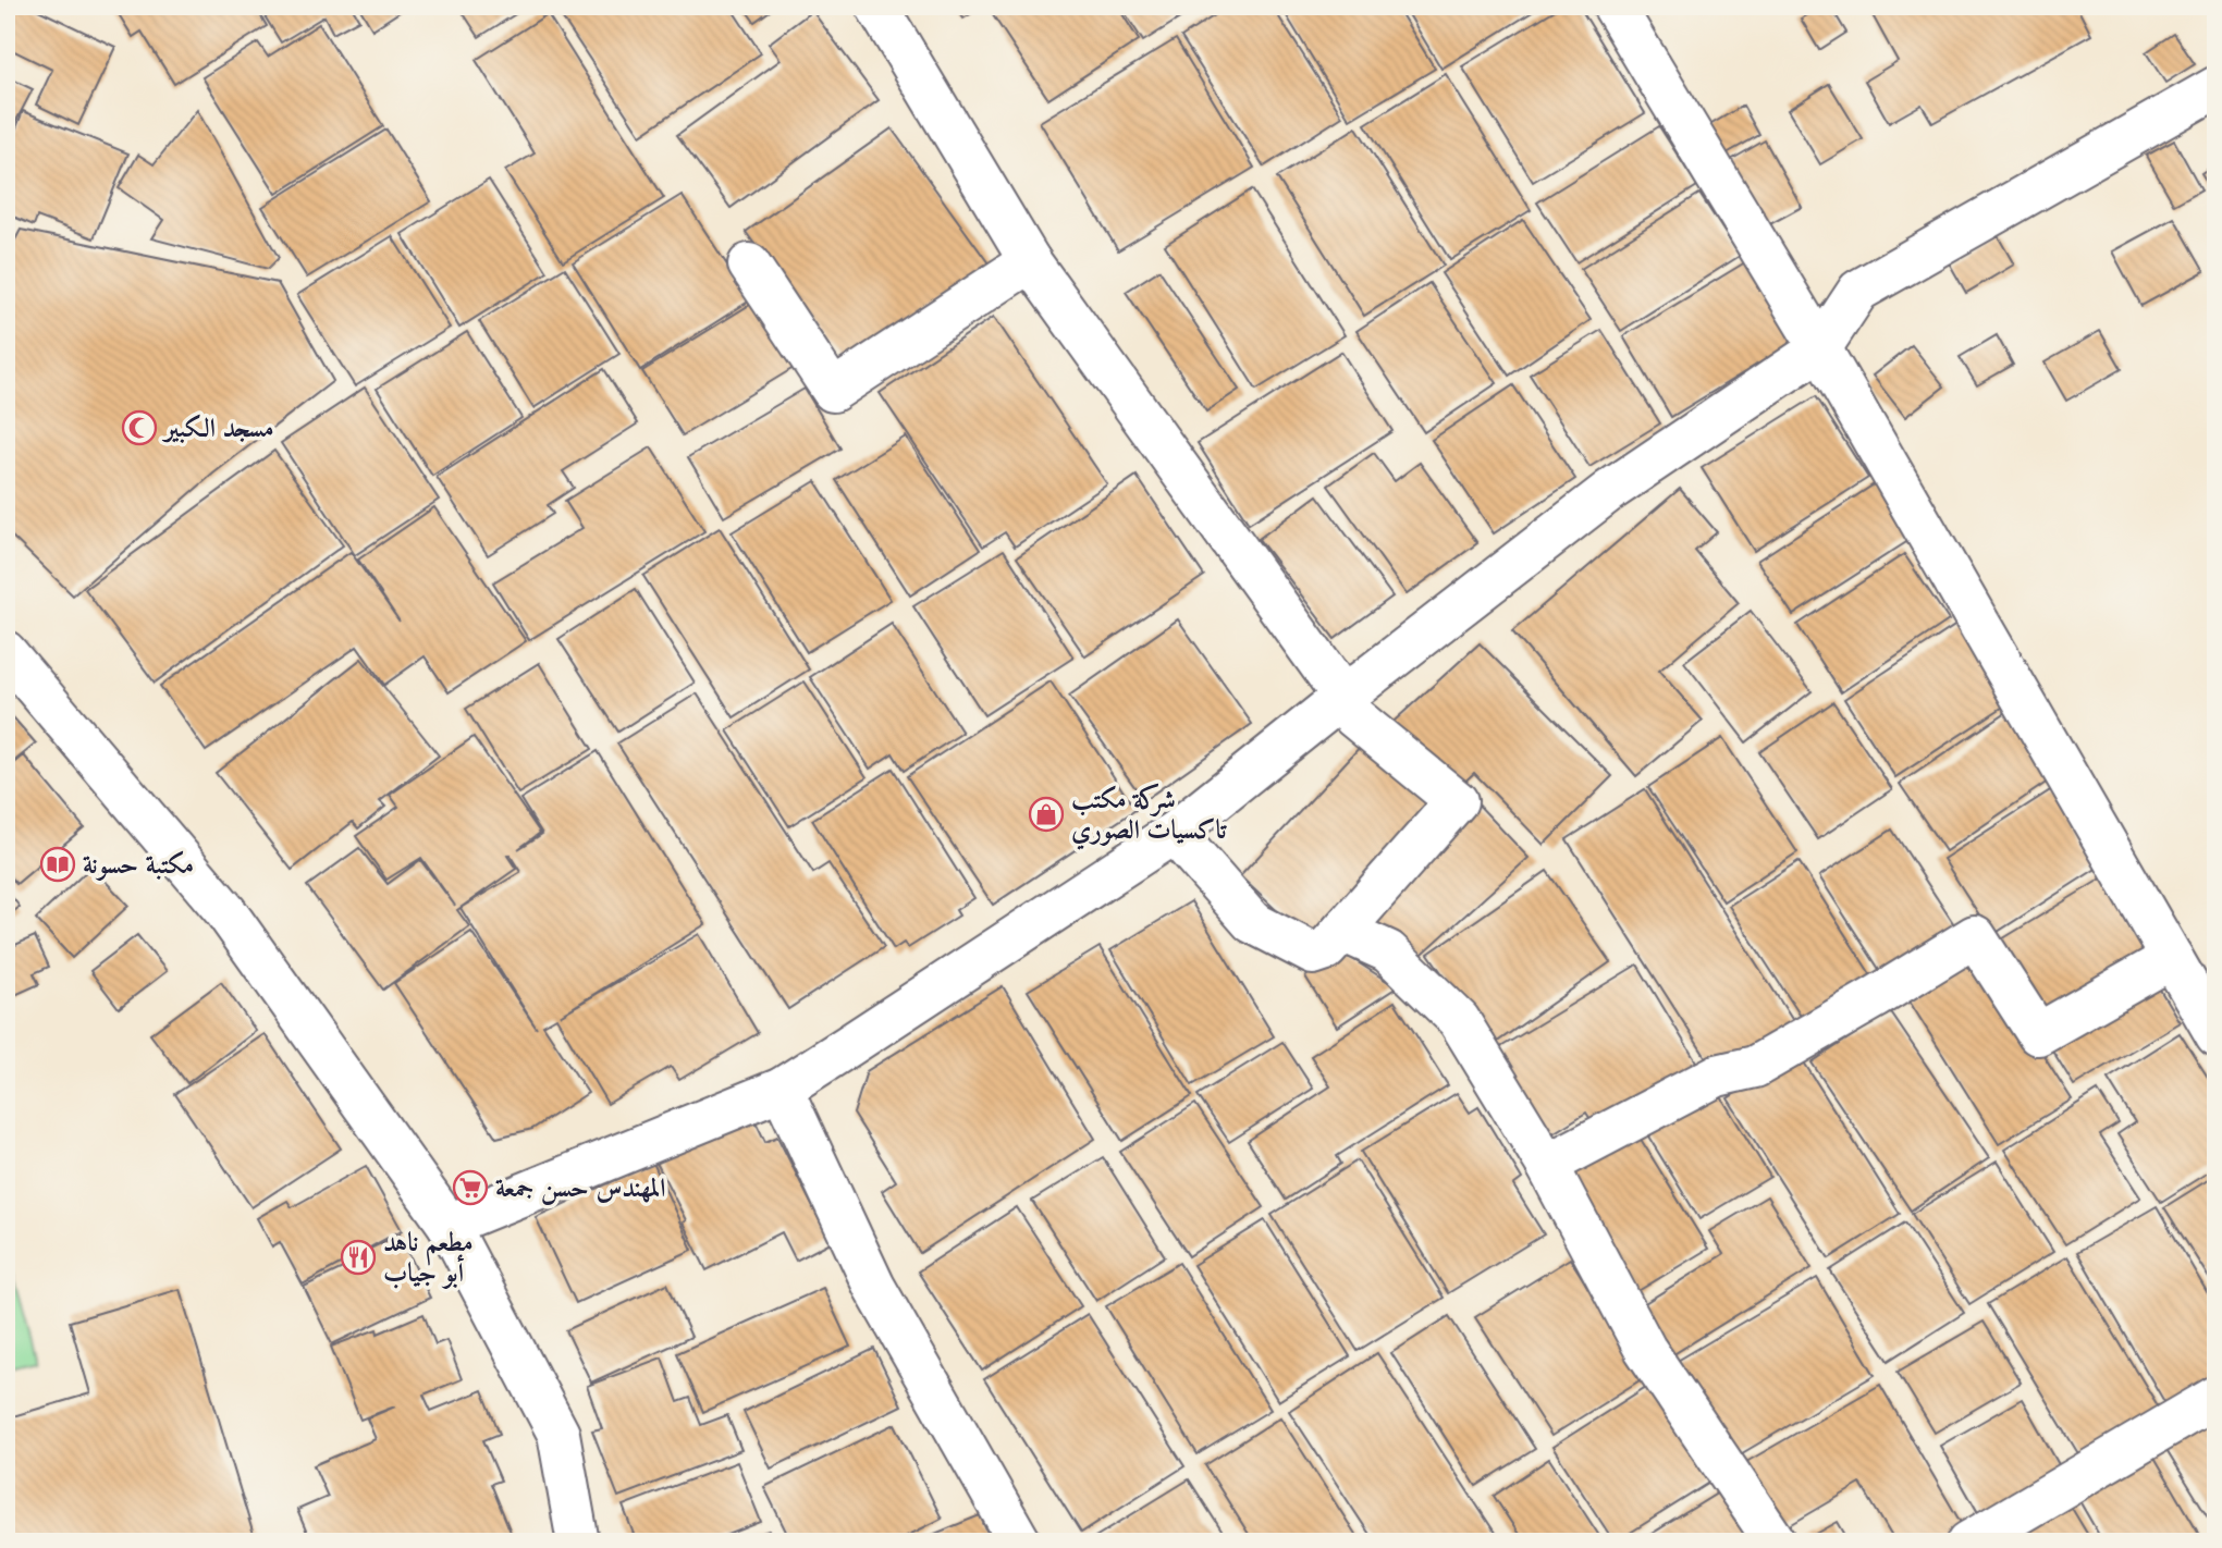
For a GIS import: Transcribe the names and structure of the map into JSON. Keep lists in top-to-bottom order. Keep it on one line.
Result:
{"places":{"mosque":["مسجد الكبير"],"shop":["شركة مكتب تاكسيات الصوري"],"library":["مكتبة حسونة"],"supermarket":["المهندس حسن جمعة"],"restaurant":["مطعم ناهد أبو جياب"]}}
